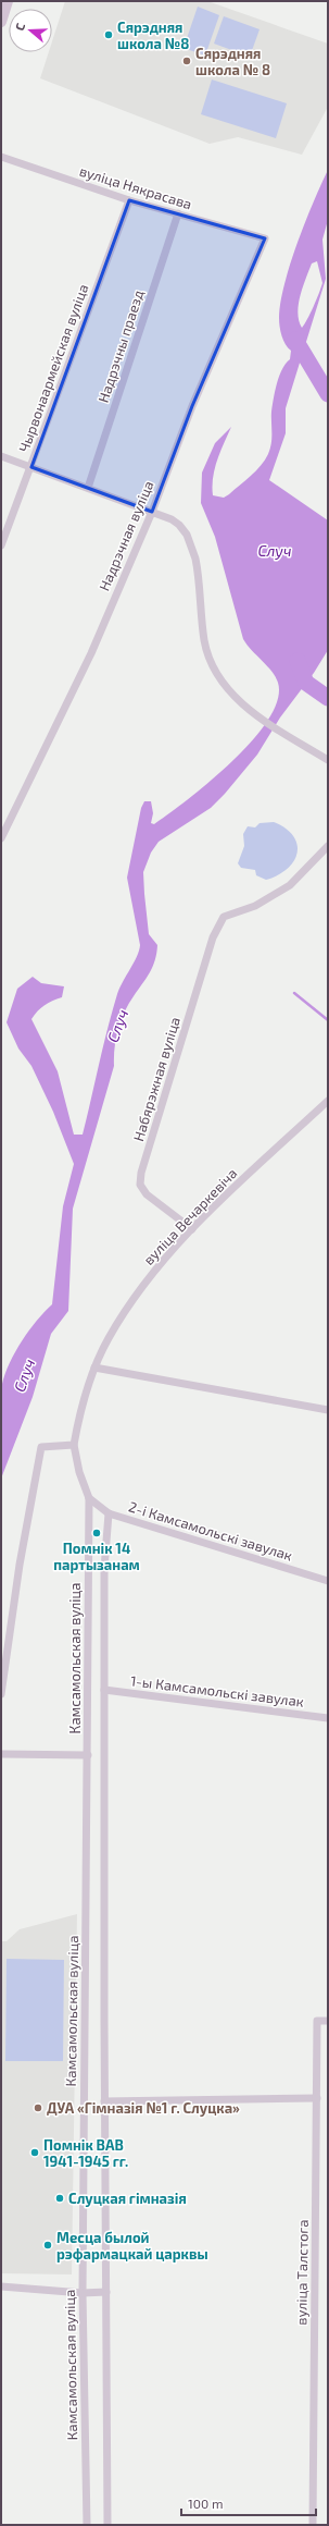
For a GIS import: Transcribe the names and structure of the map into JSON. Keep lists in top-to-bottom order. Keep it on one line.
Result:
{"streets":{"street":["вуліца Някрасава","Надрэчны праезд","Чырвонаармейская вуліца","Надрэчная вуліца","Набярэжная вуліца","вуліца Вечаркевіча","2-і Камсамольскі завулак","Камсамольская вуліца","1-ы Камсамольскі завулак","вуліца Талстога"]},"crossings":[["вуліца Някрасава","Надрэчны праезд"],["вуліца Някрасава","Чырвонаармейская вуліца"],["вуліца Някрасава","Надрэчная вуліца"],["Набярэжная вуліца","вуліца Вечаркевіча"],["2-і Камсамольскі завулак","Камсамольская вуліца"],["Камсамольская вуліца","1-ы Камсамольскі завулак"]],"water":["Случ"],"places":["Сярэдняя школа №8","Сярэдняя школа № 8","Помнік 14 партызанам","ДУА «Гімназія №1 г. Слуцка»","Помнік ВАВ 1941-1945 гг.","Слуцкая гімназія","Месца былой рэфармацкай царквы"],"scale_bar":"100 m","north":"left"}
